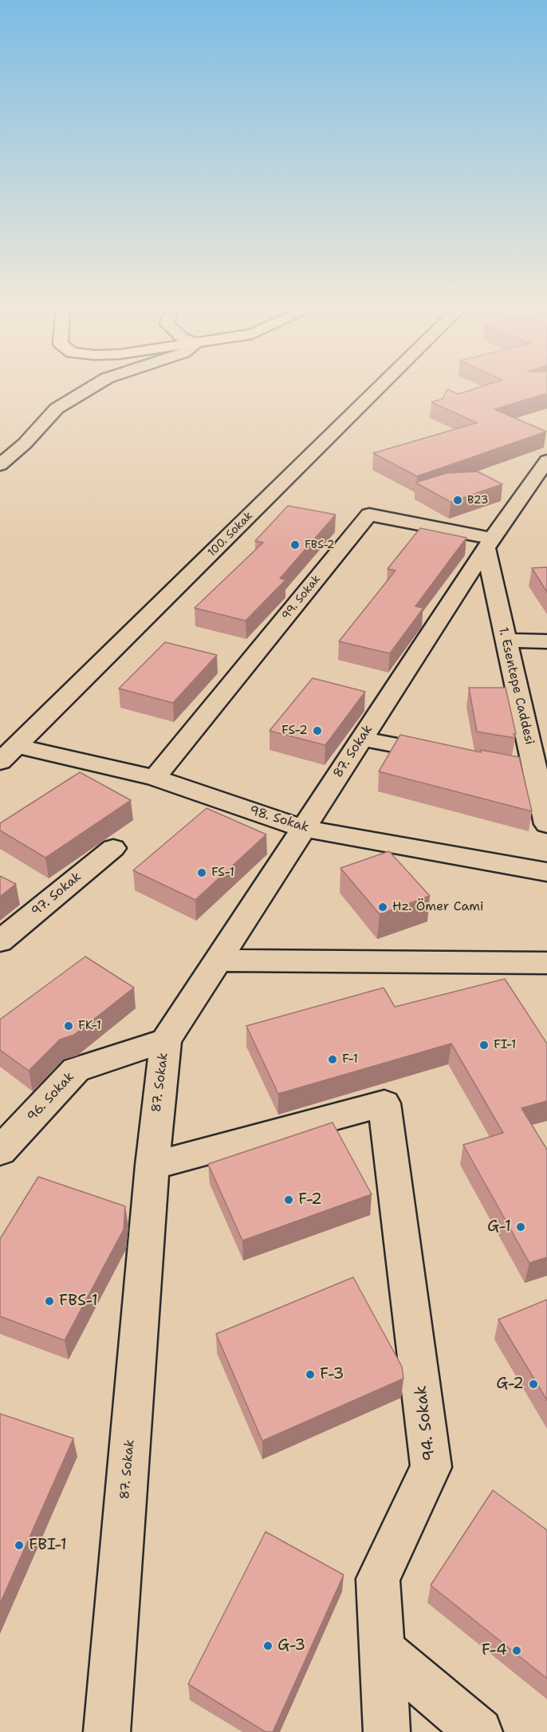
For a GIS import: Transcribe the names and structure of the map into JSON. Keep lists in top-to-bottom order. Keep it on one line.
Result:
{"streets":{"street":["100. Sokak","99. Sokak","1. Esentepe Caddesi","87. Sokak","98. Sokak","97. Sokak","96. Sokak","94. Sokak"]},"crossings":[["100. Sokak","98. Sokak"],["99. Sokak","1. Esentepe Caddesi"],["99. Sokak","87. Sokak"],["99. Sokak","98. Sokak"],["1. Esentepe Caddesi","87. Sokak"],["87. Sokak","98. Sokak"],["87. Sokak","96. Sokak"],["87. Sokak","94. Sokak"]],"places":["B23","FBS-2","FS-2","FS-1","Hz. Ömer Cami","FK-1","FI-1","F-1","F-2","G-1","FBS-1","F-3","G-2","FBI-1","G-3","F-4"]}
